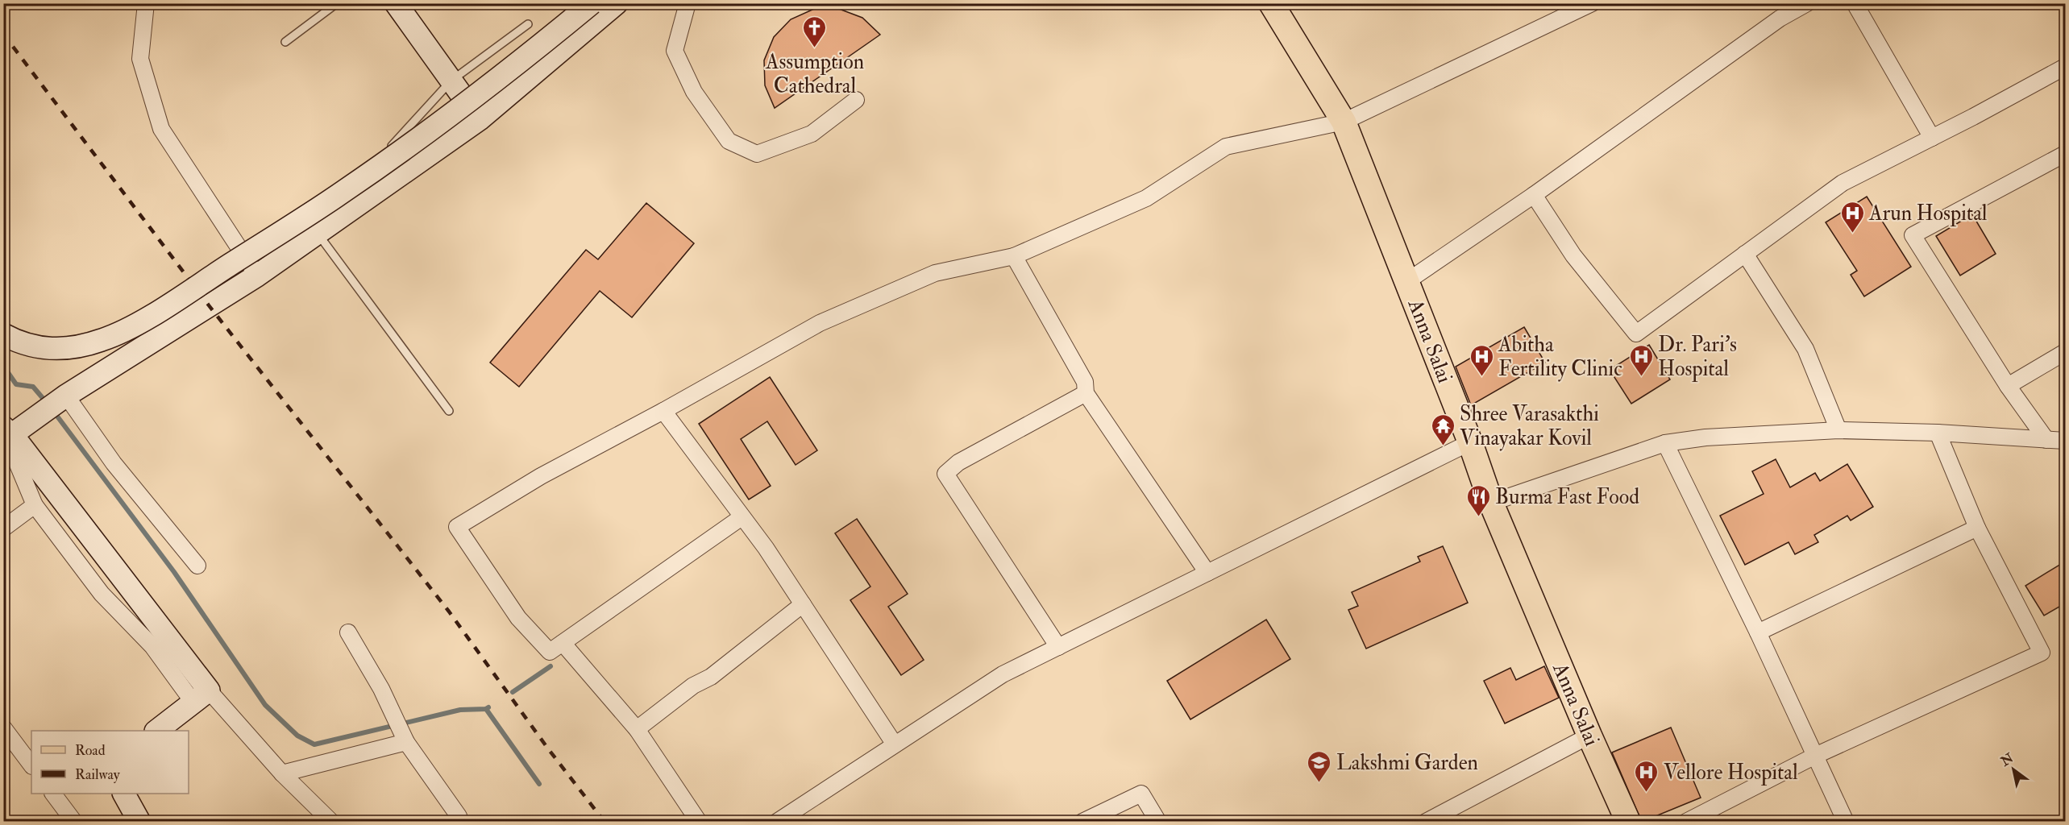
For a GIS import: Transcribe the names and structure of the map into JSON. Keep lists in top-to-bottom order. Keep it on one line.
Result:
{"streets":{"main road":["Anna Salai"]},"places":{"church":["Assumption Cathedral"],"hospital":["Arun Hospital","Abitha Fertility Clinic","Dr. Pari's Hospital","Vellore Hospital"],"temple":["Shree Varasakthi Vinayakar Kovil"],"restaurant":["Burma Fast Food"],"school or university":["Lakshmi Garden"]},"legend":["Road","Railway"],"north":"top left"}
